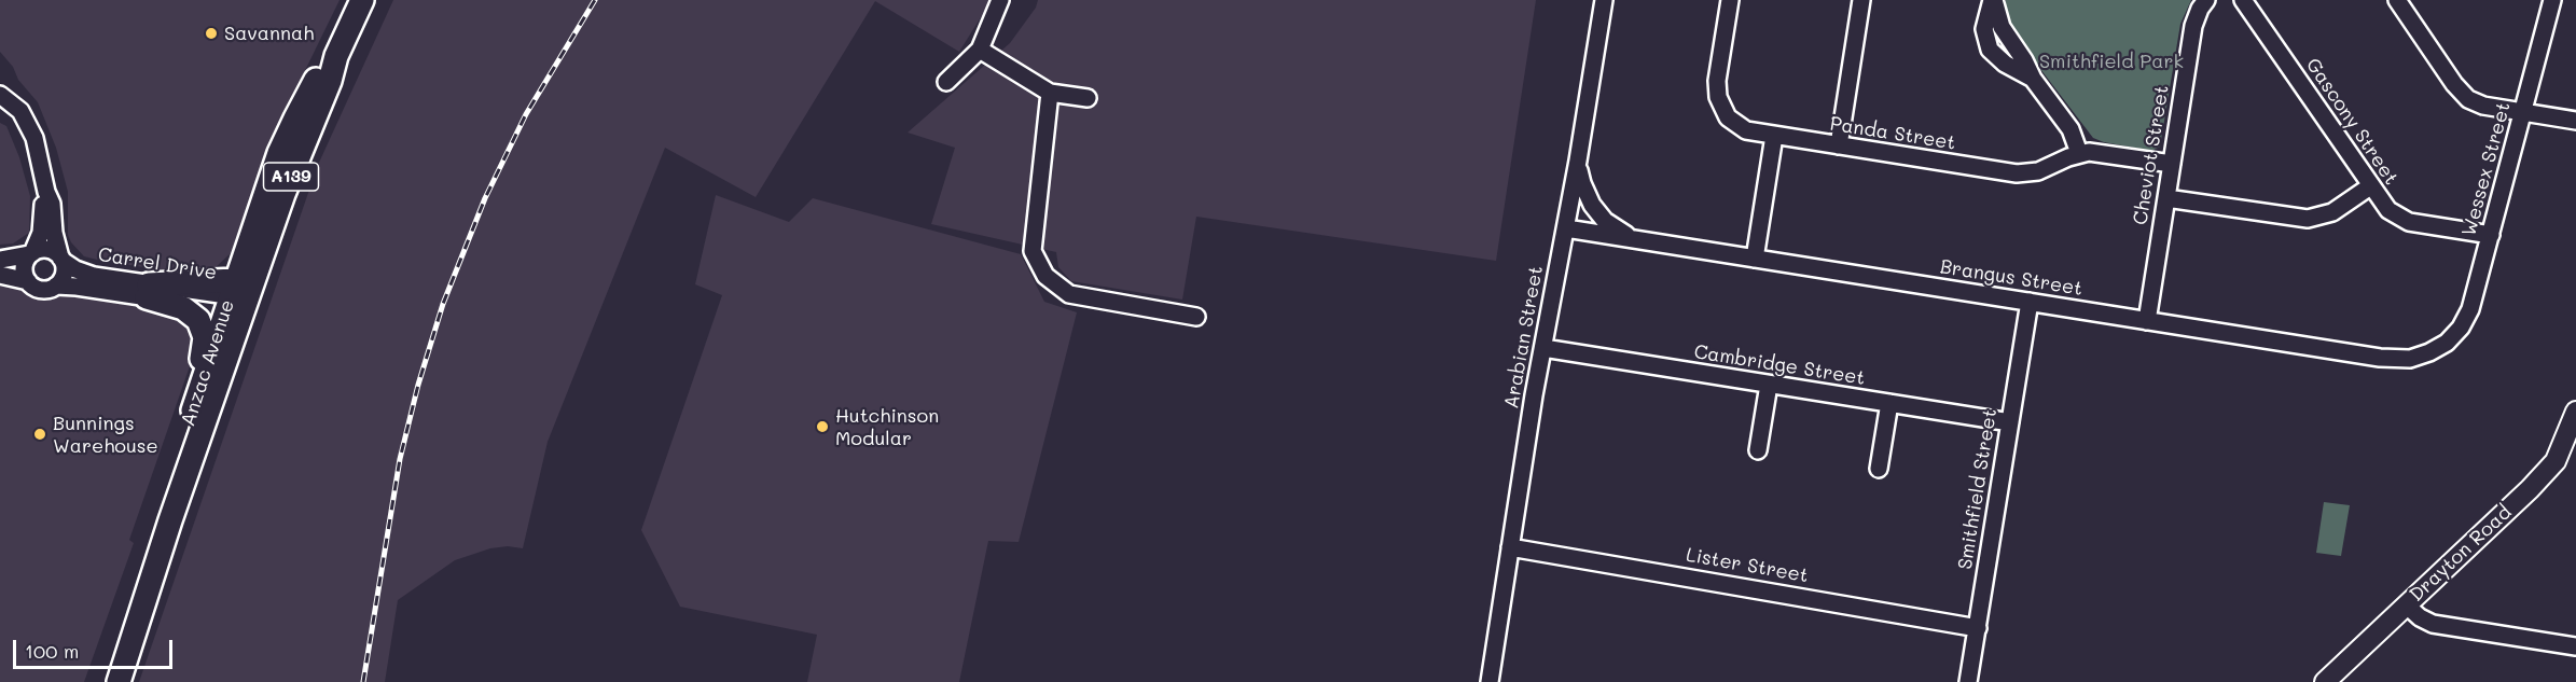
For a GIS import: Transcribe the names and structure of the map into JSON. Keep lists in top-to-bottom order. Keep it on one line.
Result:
{"streets":{"highway":["A139","Anzac Avenue"],"main road":["Drayton Road"],"street":["Gascony Street","Panda Street","Cheviot Street","Wessex Street","Carrel Drive","Brangus Street","Arabian Street","Cambridge Street","Smithfield Street","Lister Street"]},"crossings":[["Gascony Street","Wessex Street"],["Panda Street","Cheviot Street"],["Cheviot Street","Brangus Street"],["Wessex Street","Brangus Street"],["Brangus Street","Arabian Street"],["Brangus Street","Smithfield Street"],["Arabian Street","Cambridge Street"],["Arabian Street","Lister Street"],["Cambridge Street","Smithfield Street"],["Smithfield Street","Lister Street"]],"parks":["Smithfield Park"],"places":["Savannah","Hutchinson Modular","Bunnings Warehouse"],"scale_bar":"100 m"}
